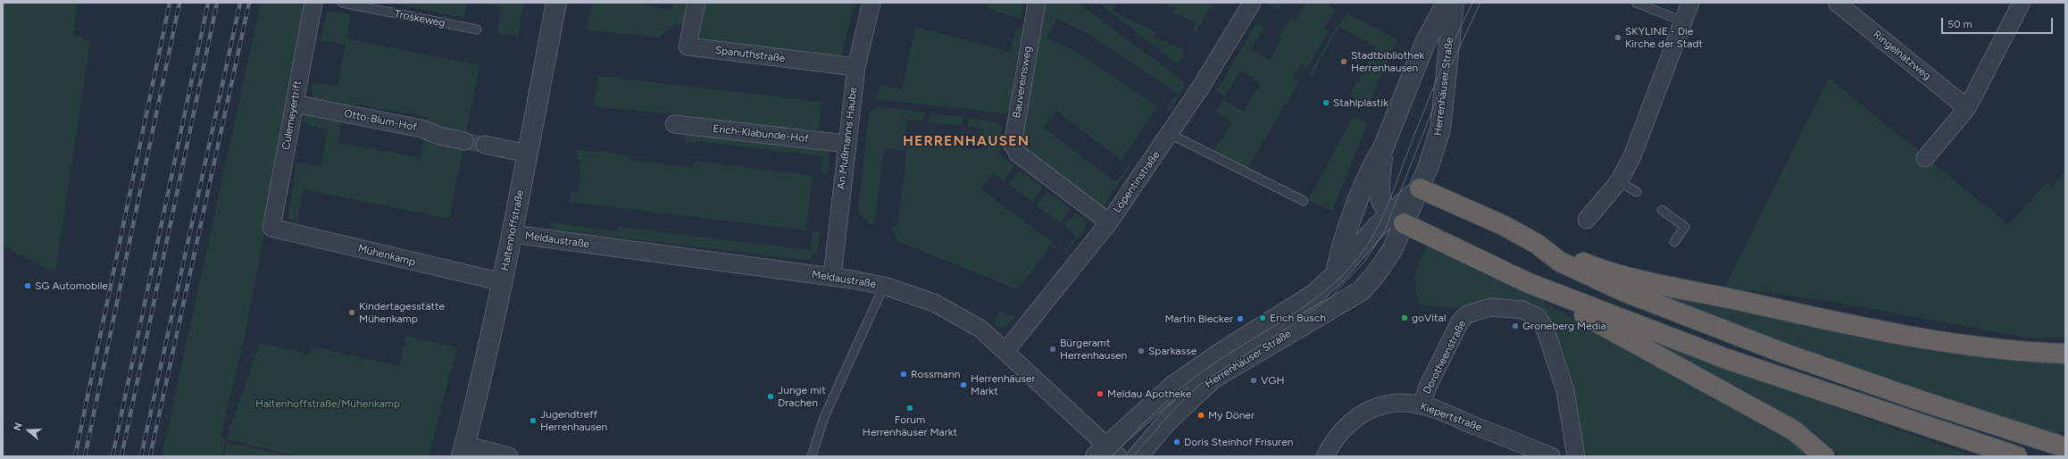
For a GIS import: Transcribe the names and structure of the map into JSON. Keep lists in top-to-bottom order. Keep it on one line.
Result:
{"streets":{"street":["Spanuthstraße","Ringelnatzweg","Bauvereinsweg","Herrenhäuser Straße","Culemeyertrift","Otto-Blum-Hof","Erich-Klabunde-Hof","An Mußmanns Haube","Löpentinstraße","Haltenhoffstraße","Meldaustraße","Mühenkamp","Dorotheenstraße","Kiepertstraße"],"lane":["Troskeweg"]},"crossings":[["Spanuthstraße","An Mußmanns Haube"],["Bauvereinsweg","Löpentinstraße"],["Herrenhäuser Straße","Meldaustraße"],["Culemeyertrift","Otto-Blum-Hof"],["Culemeyertrift","Mühenkamp"],["Erich-Klabunde-Hof","An Mußmanns Haube"],["An Mußmanns Haube","Meldaustraße"],["Löpentinstraße","Meldaustraße"],["Haltenhoffstraße","Meldaustraße"],["Haltenhoffstraße","Mühenkamp"],["Dorotheenstraße","Kiepertstraße"]],"districts":["HERRENHAUSEN"],"parks":["Haltenhoffstraße/Mühenkamp"],"places":["SKYLINE - Die Kirche der Stadt","Stadtbibliothek Herrenhausen","Stahlplastik","SG Automobile","Kindertagesstätte Mühenkamp","Erich Busch","goVital","Martin Blecker","Groneberg Media","Bürgeramt Herrenhausen","Sparkasse","Rossmann","VGH","Herrenhäuser Markt","Meldau Apotheke","Junge mit Drachen","Forum Herrenhäuser Markt","My Döner","Jugendtreff Herrenhausen","Doris Steinhof Frisuren"],"scale_bar":"50 m","north":"left"}
